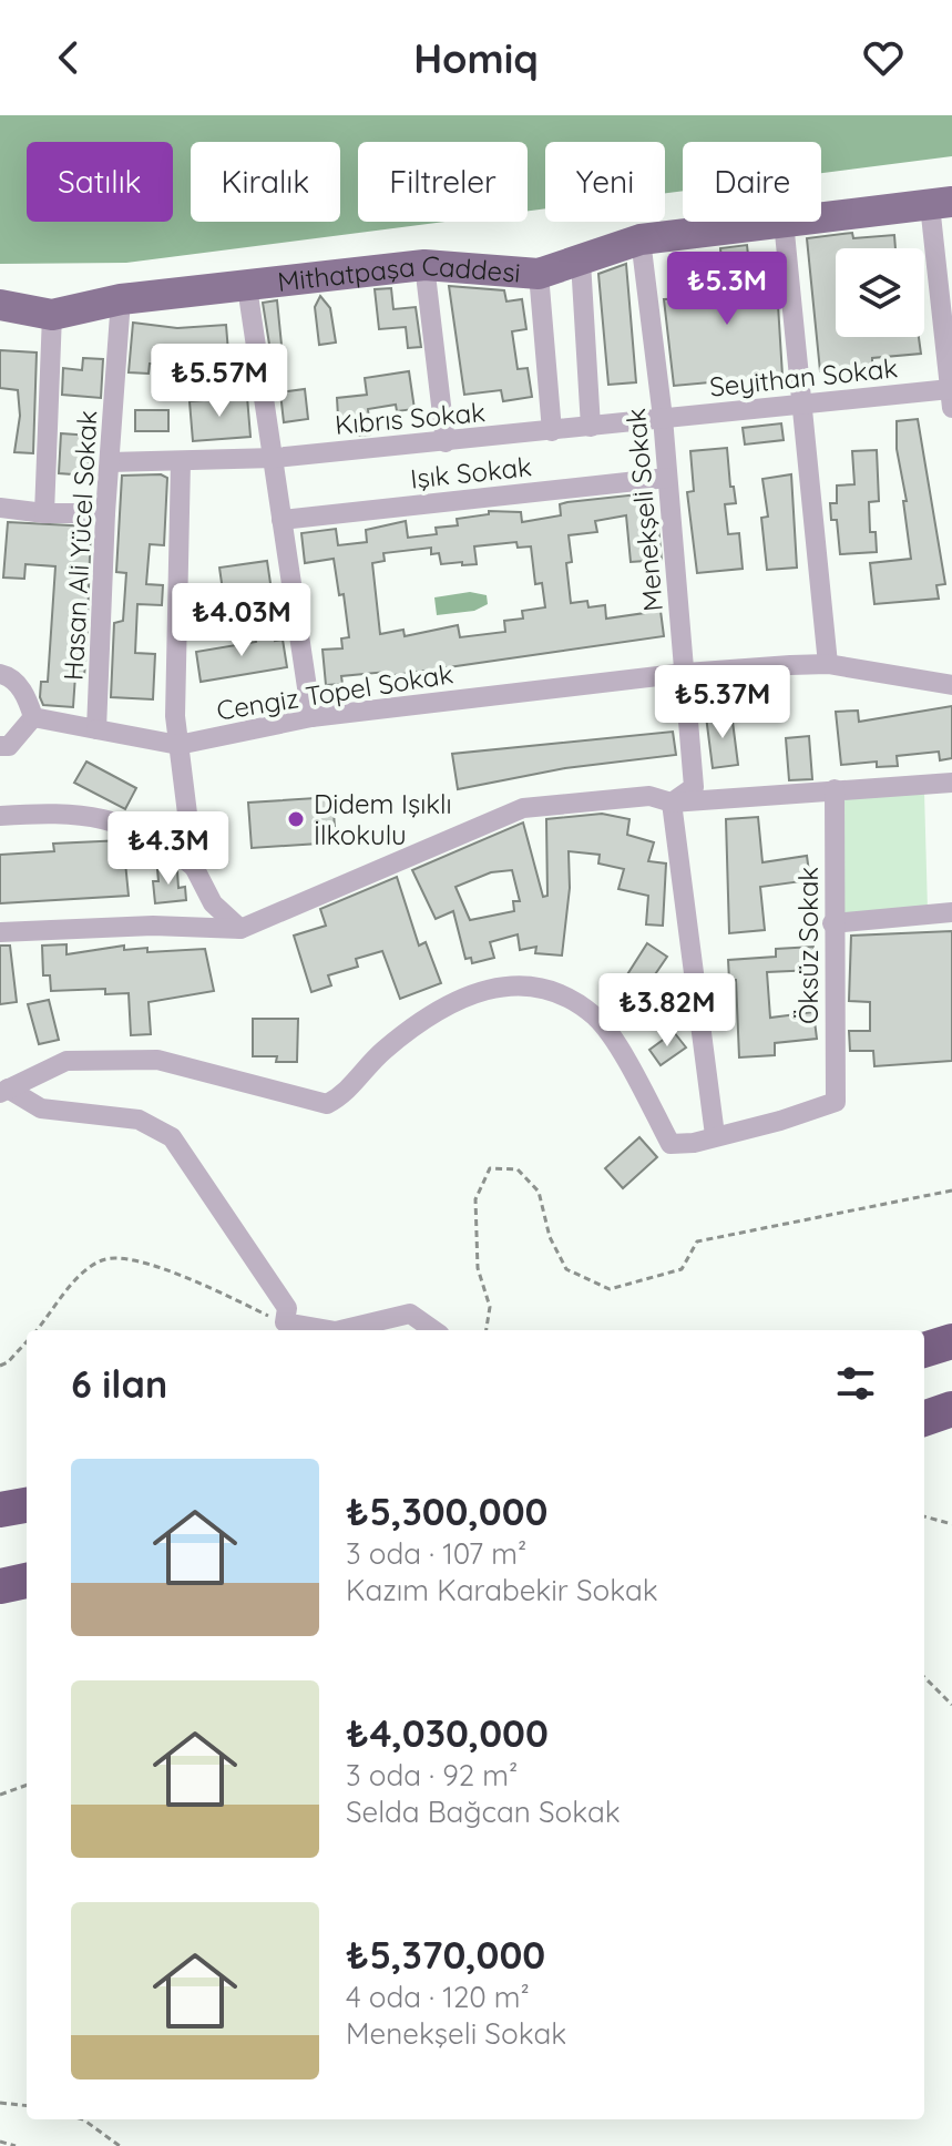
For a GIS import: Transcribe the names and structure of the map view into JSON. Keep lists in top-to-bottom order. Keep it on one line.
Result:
{"streets":{"main road":["Mithatpaşa Caddesi"],"street":["Seyithan Sokak","Kıbrıs Sokak","Işık Sokak","Menekşeli Sokak","Hasan Ali Yücel Sokak","Cengiz Topel Sokak","Öksüz Sokak"]},"crossings":[["Mithatpaşa Caddesi","Menekşeli Sokak"],["Mithatpaşa Caddesi","Hasan Ali Yücel Sokak"],["Seyithan Sokak","Kıbrıs Sokak"],["Seyithan Sokak","Menekşeli Sokak"],["Kıbrıs Sokak","Menekşeli Sokak"],["Kıbrıs Sokak","Hasan Ali Yücel Sokak"],["Işık Sokak","Menekşeli Sokak"],["Menekşeli Sokak","Cengiz Topel Sokak"],["Hasan Ali Yücel Sokak","Cengiz Topel Sokak"]],"places":["Didem Işıklı İlkokulu"],"page":{"header":"Homiq","chip":["Satılık","Kiralık","Filtreler","Yeni","Daire"],"price":["₺5.3M","₺5.57M","₺4.03M","₺5.37M","₺4.3M","₺3.82M"],"heading":"6 ilan","list":[{"name":"₺5,300,000","note":"3 oda · 107 m² · Kazım Karabekir Sokak"},{"name":"₺4,030,000","note":"3 oda · 92 m² · Selda Bağcan Sokak"},{"name":"₺5,370,000","note":"4 oda · 120 m² · Menekşeli Sokak"}]}}
